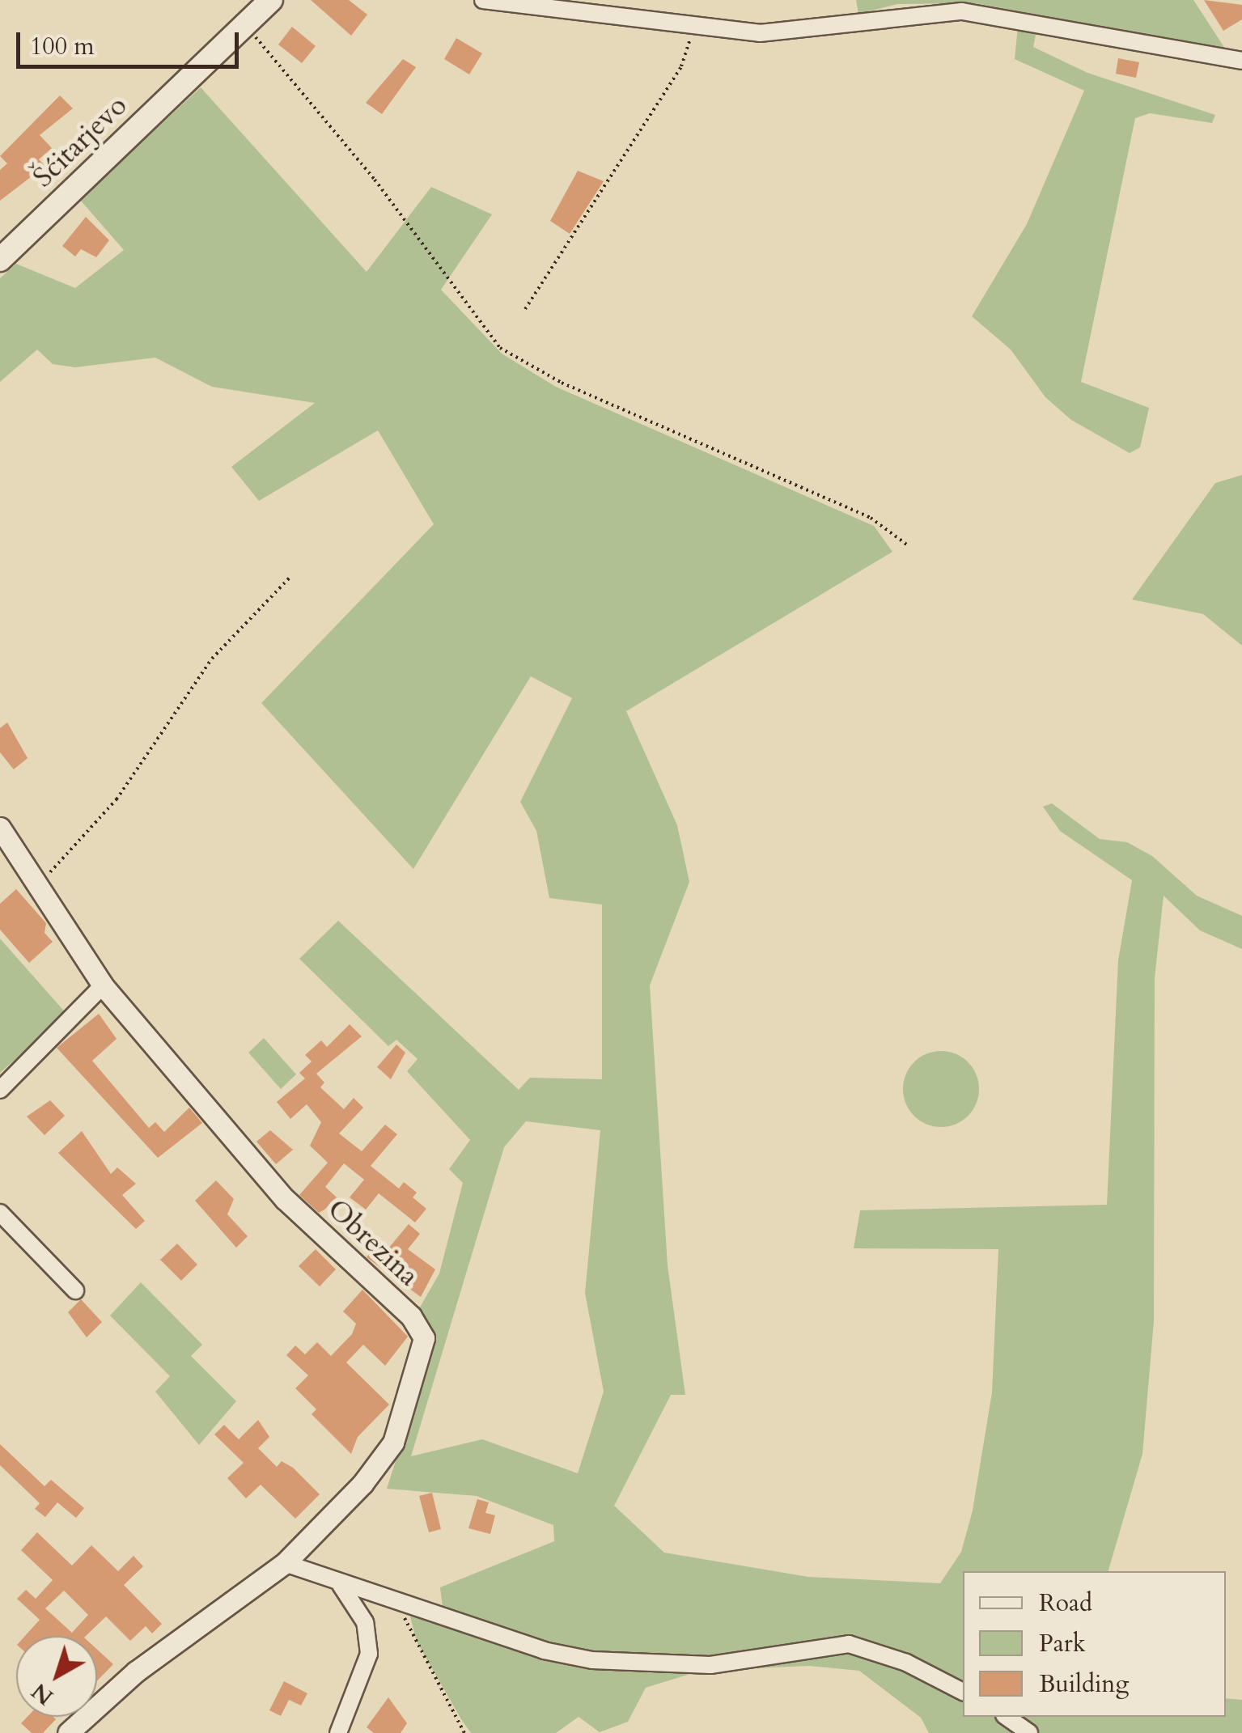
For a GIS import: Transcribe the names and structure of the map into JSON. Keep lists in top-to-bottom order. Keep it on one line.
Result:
{"streets":{"main road":["Šćitarjevo"],"street":["Obrezina"]},"legend":["Road","Park","Building"],"scale_bar":"100 m","north":"bottom left"}
